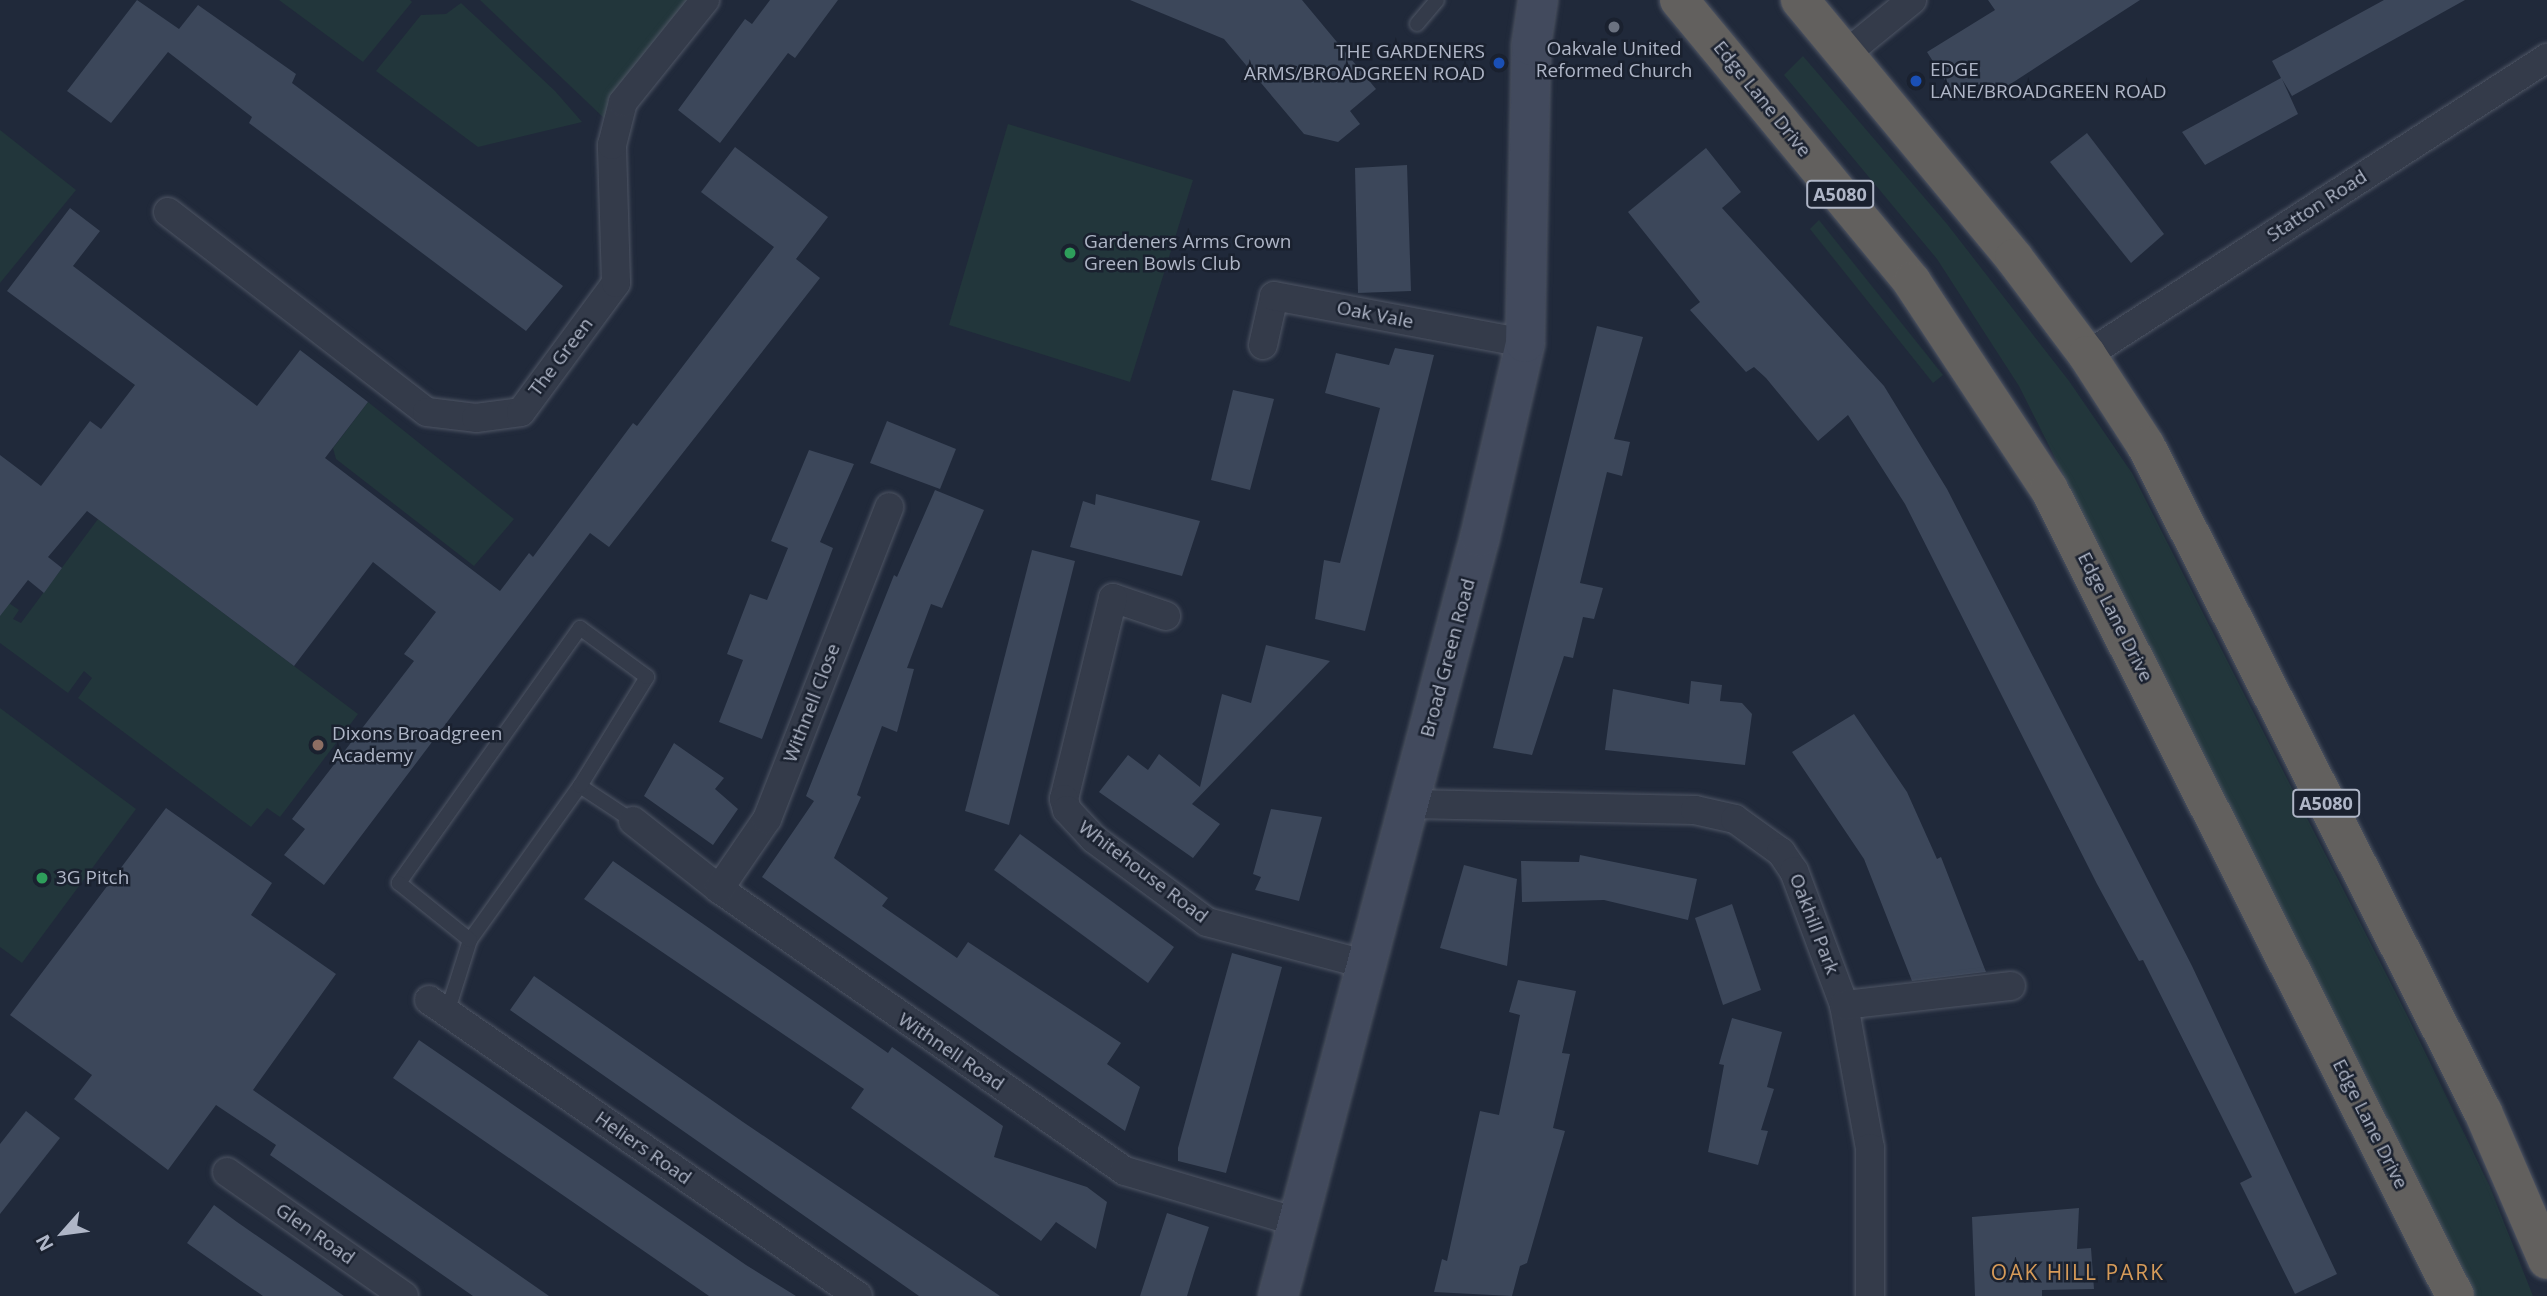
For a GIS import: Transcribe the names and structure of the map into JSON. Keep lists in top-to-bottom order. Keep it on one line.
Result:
{"streets":{"highway":["Edge Lane Drive","A5080"],"main road":["Broad Green Road"],"street":["Statton Road","Oak Vale","The Green","Withnell Close","Whitehouse Road","Oakhill Park","Withnell Road","Heliers Road","Glen Road"]},"crossings":[["A5080","Statton Road"],["Oak Vale","Broad Green Road"],["Broad Green Road","Whitehouse Road"],["Broad Green Road","Oakhill Park"],["Broad Green Road","Withnell Road"],["Withnell Close","Withnell Road"]],"districts":["OAK HILL PARK"],"places":["Oakvale United Reformed Church","THE GARDENERS ARMS/BROADGREEN ROAD","EDGE LANE/BROADGREEN ROAD","Gardeners Arms Crown Green Bowls Club","Dixons Broadgreen Academy","3G Pitch"],"north":"bottom left"}
